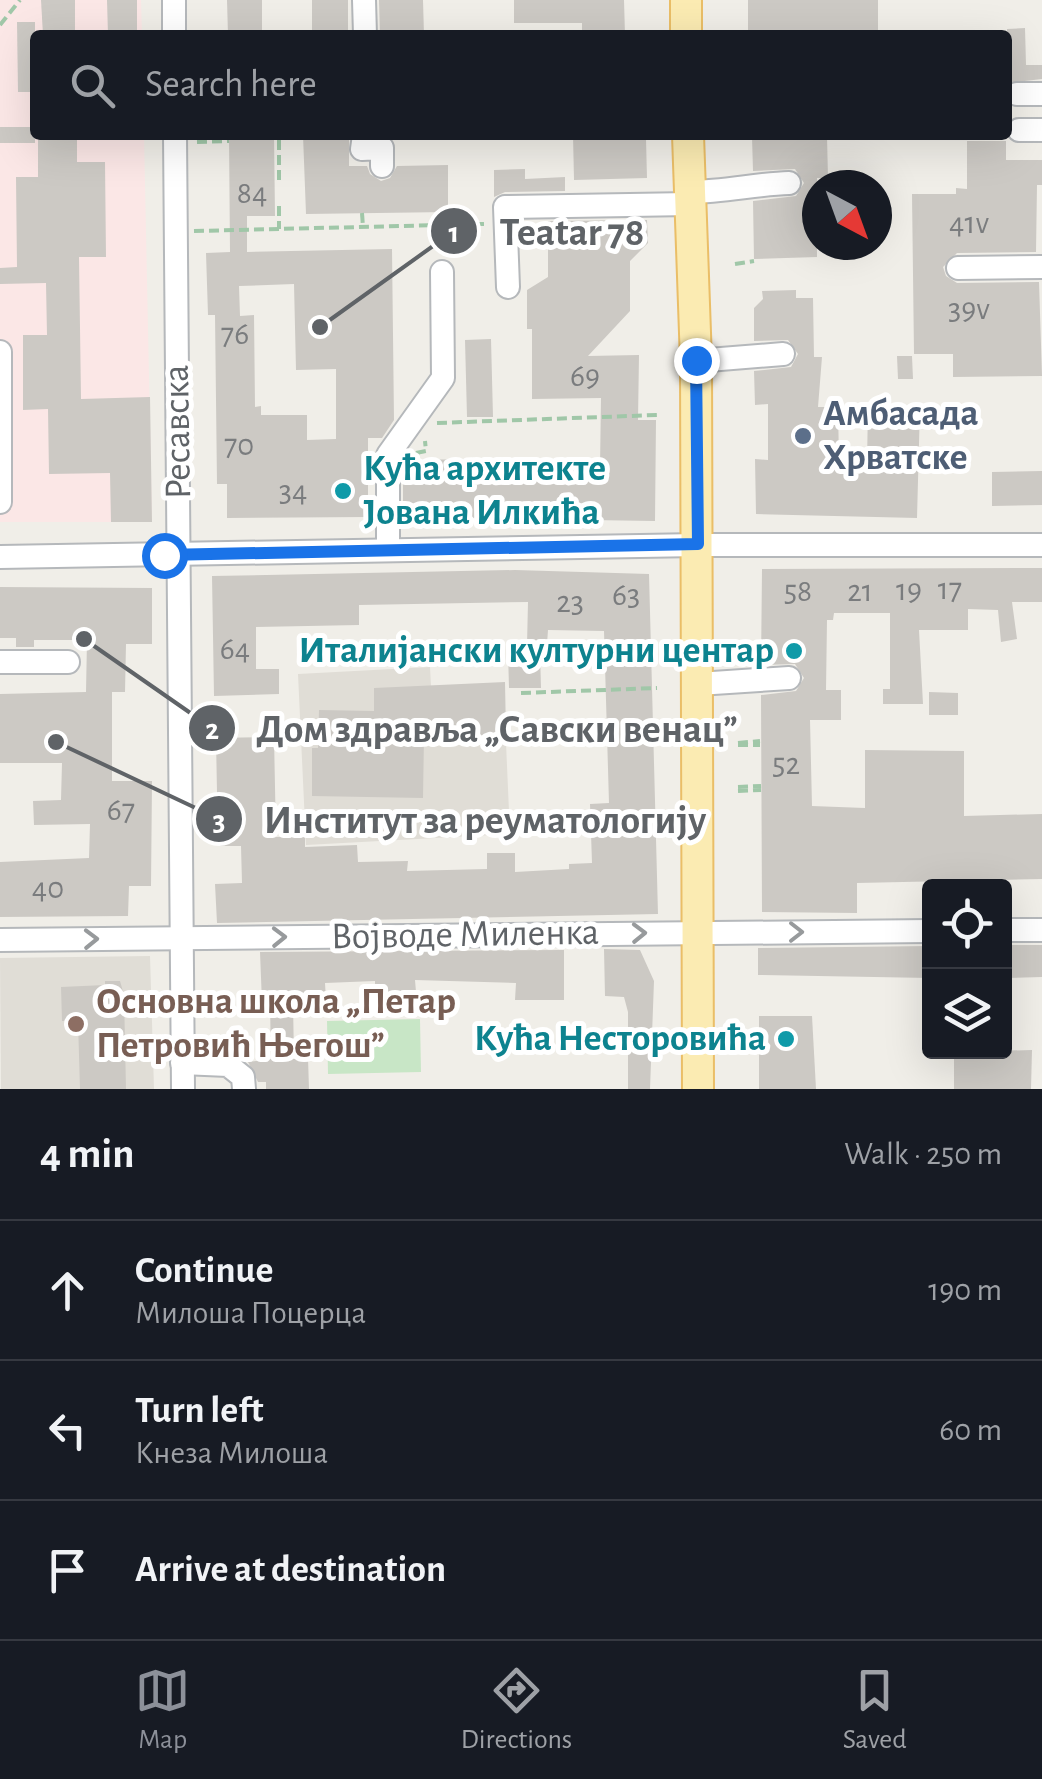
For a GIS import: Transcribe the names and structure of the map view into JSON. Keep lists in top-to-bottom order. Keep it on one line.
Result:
{"streets":{"street":["Ресавска","Војводе Миленка"]},"crossings":[["Ресавска","Војводе Миленка"]],"one_way":["Војводе Миленка"],"places":["Teatar 78","Амбасада Хрватске","Кућа архитекте Јована Илкића","Дом здравља „Савски венац”","Италијански културни центар","Институт за реуматологију","Основна школа „Петар Петровић Његош”","Кућа Несторовића"],"house_numbers":["84","41v","39v","76","69","70","34","17","19","58","21","63","23","64","52","67","40"],"north":"bottom right","page":{"search":"Search here","heading":["4 min","Walk · 250 m"],"list":[["Continue","Милоша Поцерца","190 m"],["Turn left","Кнеза Милоша","60 m"],"Arrive at destination"],"nav":["Map","Directions","Saved"]}}
